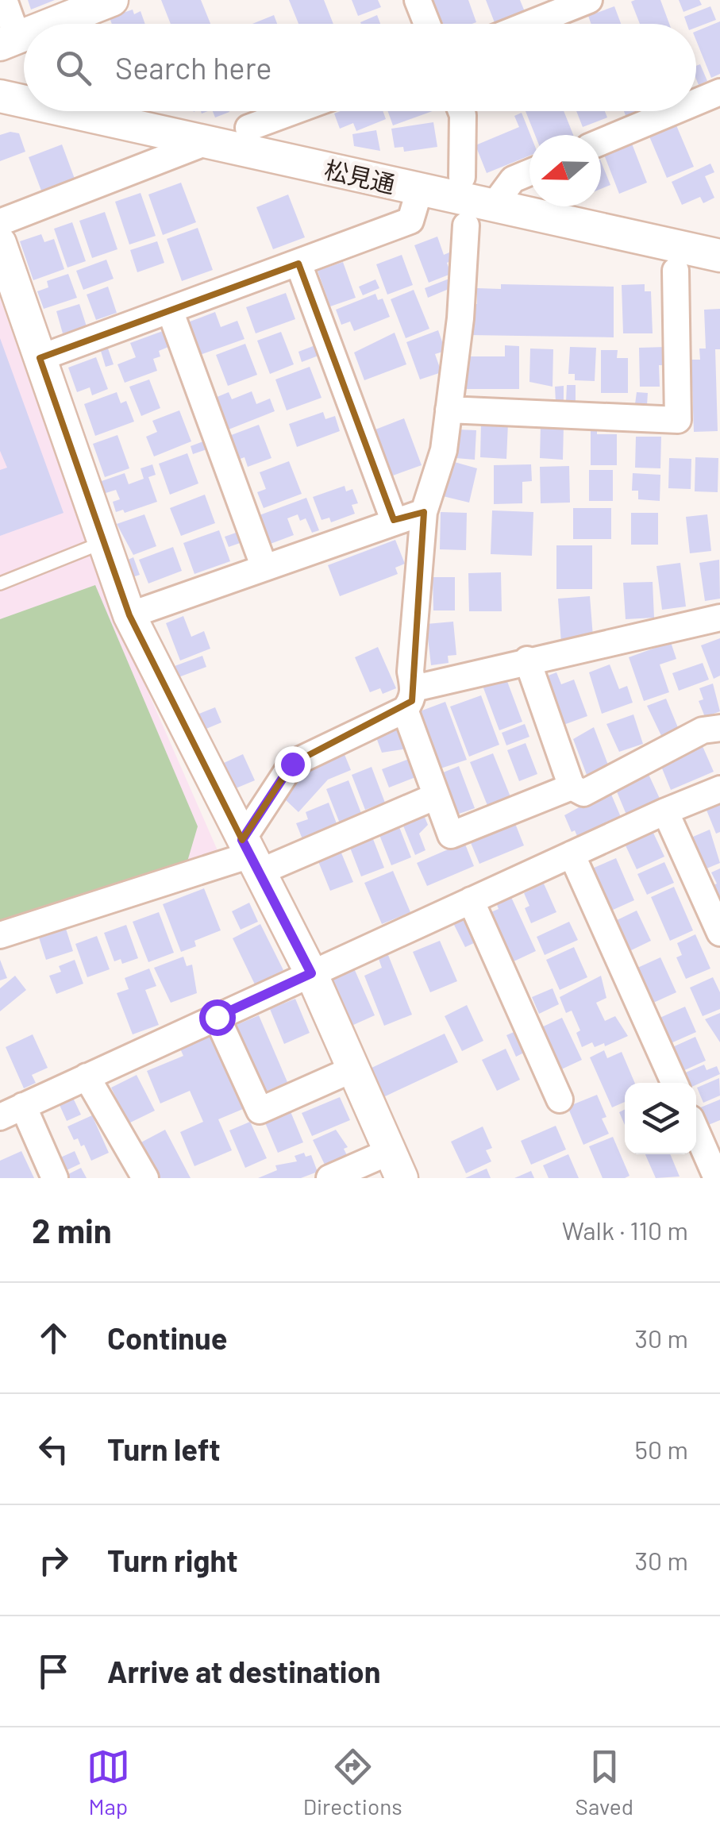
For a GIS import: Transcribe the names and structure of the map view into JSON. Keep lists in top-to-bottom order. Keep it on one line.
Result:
{"streets":{"street":["松見通"]},"north":"left","page":{"search":"Search here","heading":["2 min","Walk · 110 m"],"list":[["Continue","30 m"],["Turn left","50 m"],["Turn right","30 m"],"Arrive at destination"],"nav":["Map","Directions","Saved"]}}
